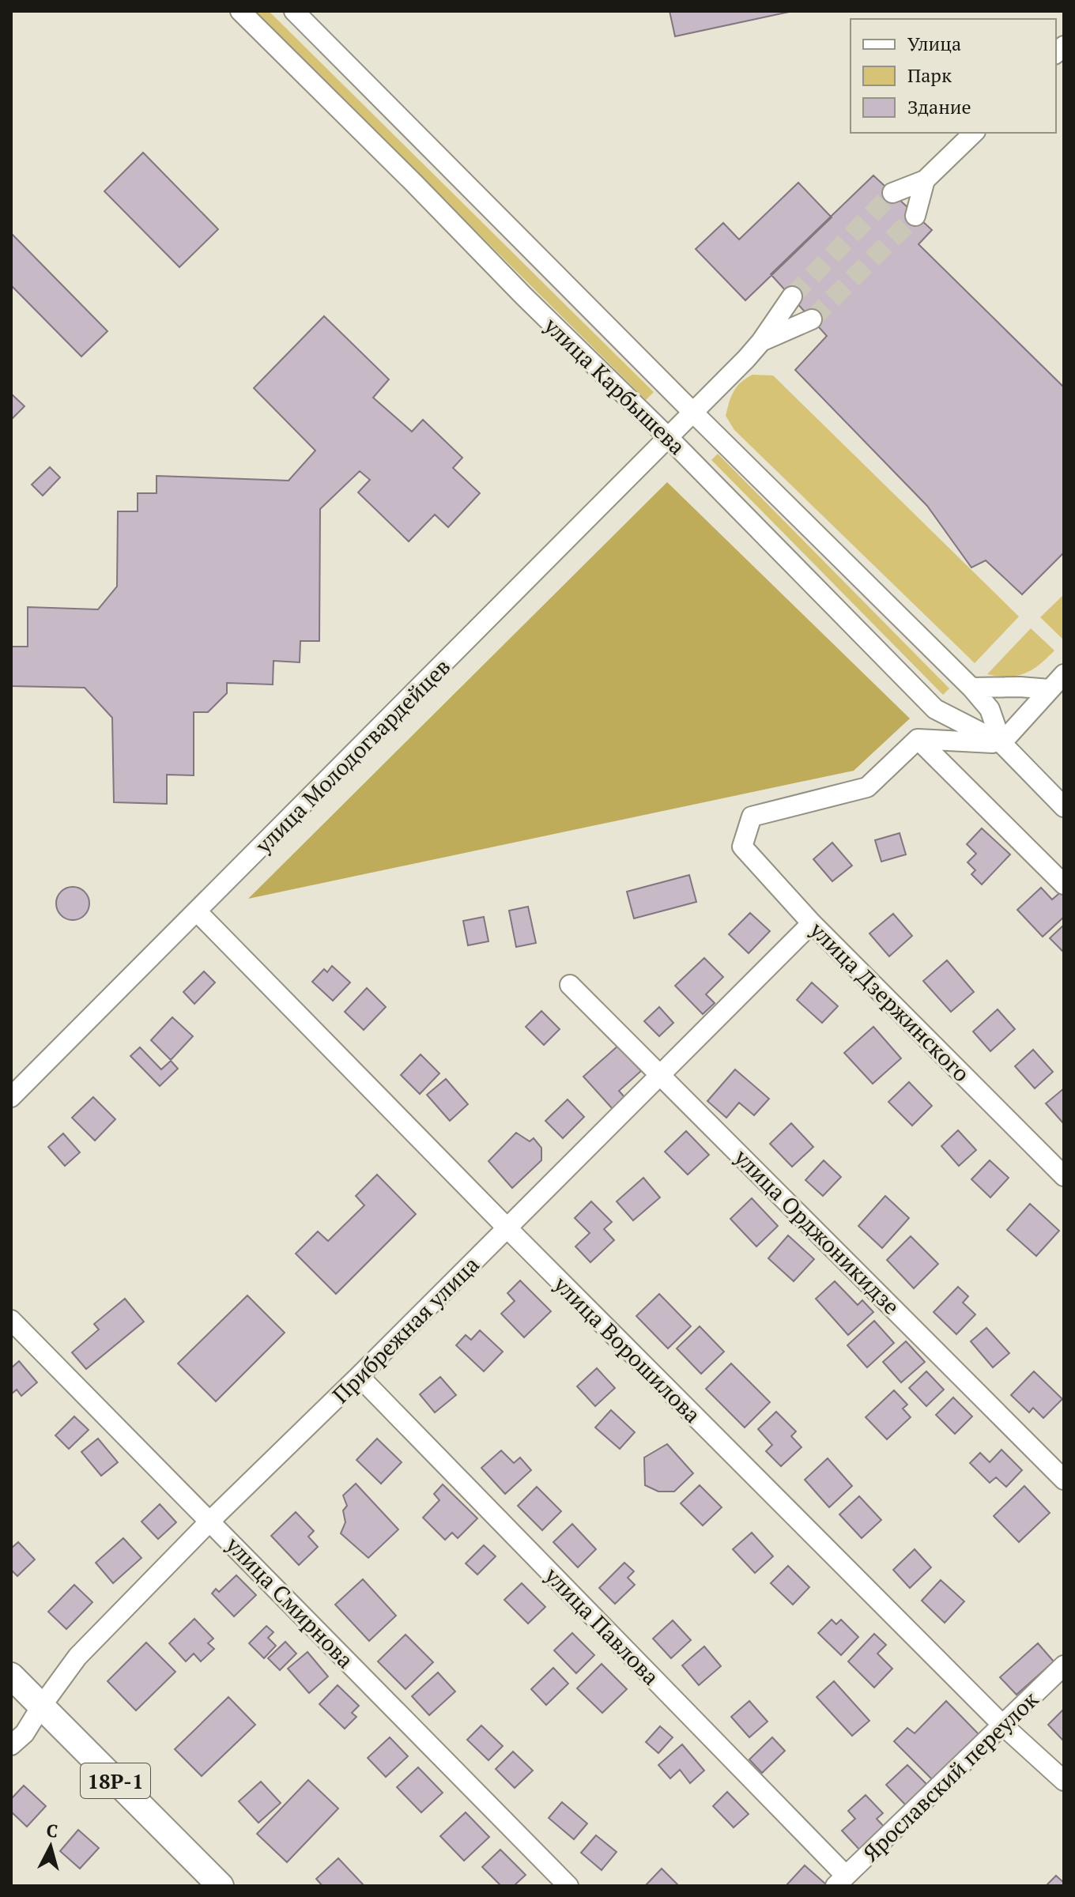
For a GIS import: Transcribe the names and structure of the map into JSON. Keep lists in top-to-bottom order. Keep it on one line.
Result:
{"streets":{"main road":["18Р-1"],"street":["улица Карбышева","улица Молодогвардейцев","улица Дзержинского","улица Орджоникидзе","Прибрежная улица","улица Ворошилова","улица Смирнова","улица Павлова","Ярославский переулок"]},"crossings":[["улица Карбышева","улица Молодогвардейцев"],["улица Молодогвардейцев","улица Ворошилова"],["улица Дзержинского","Прибрежная улица"],["улица Орджоникидзе","Прибрежная улица"],["Прибрежная улица","улица Ворошилова"],["Прибрежная улица","улица Смирнова"],["Прибрежная улица","улица Павлова"],["Прибрежная улица","18Р-1"],["улица Ворошилова","Ярославский переулок"],["улица Павлова","Ярославский переулок"]],"legend":["Улица","Парк","Здание"],"north":"top"}
